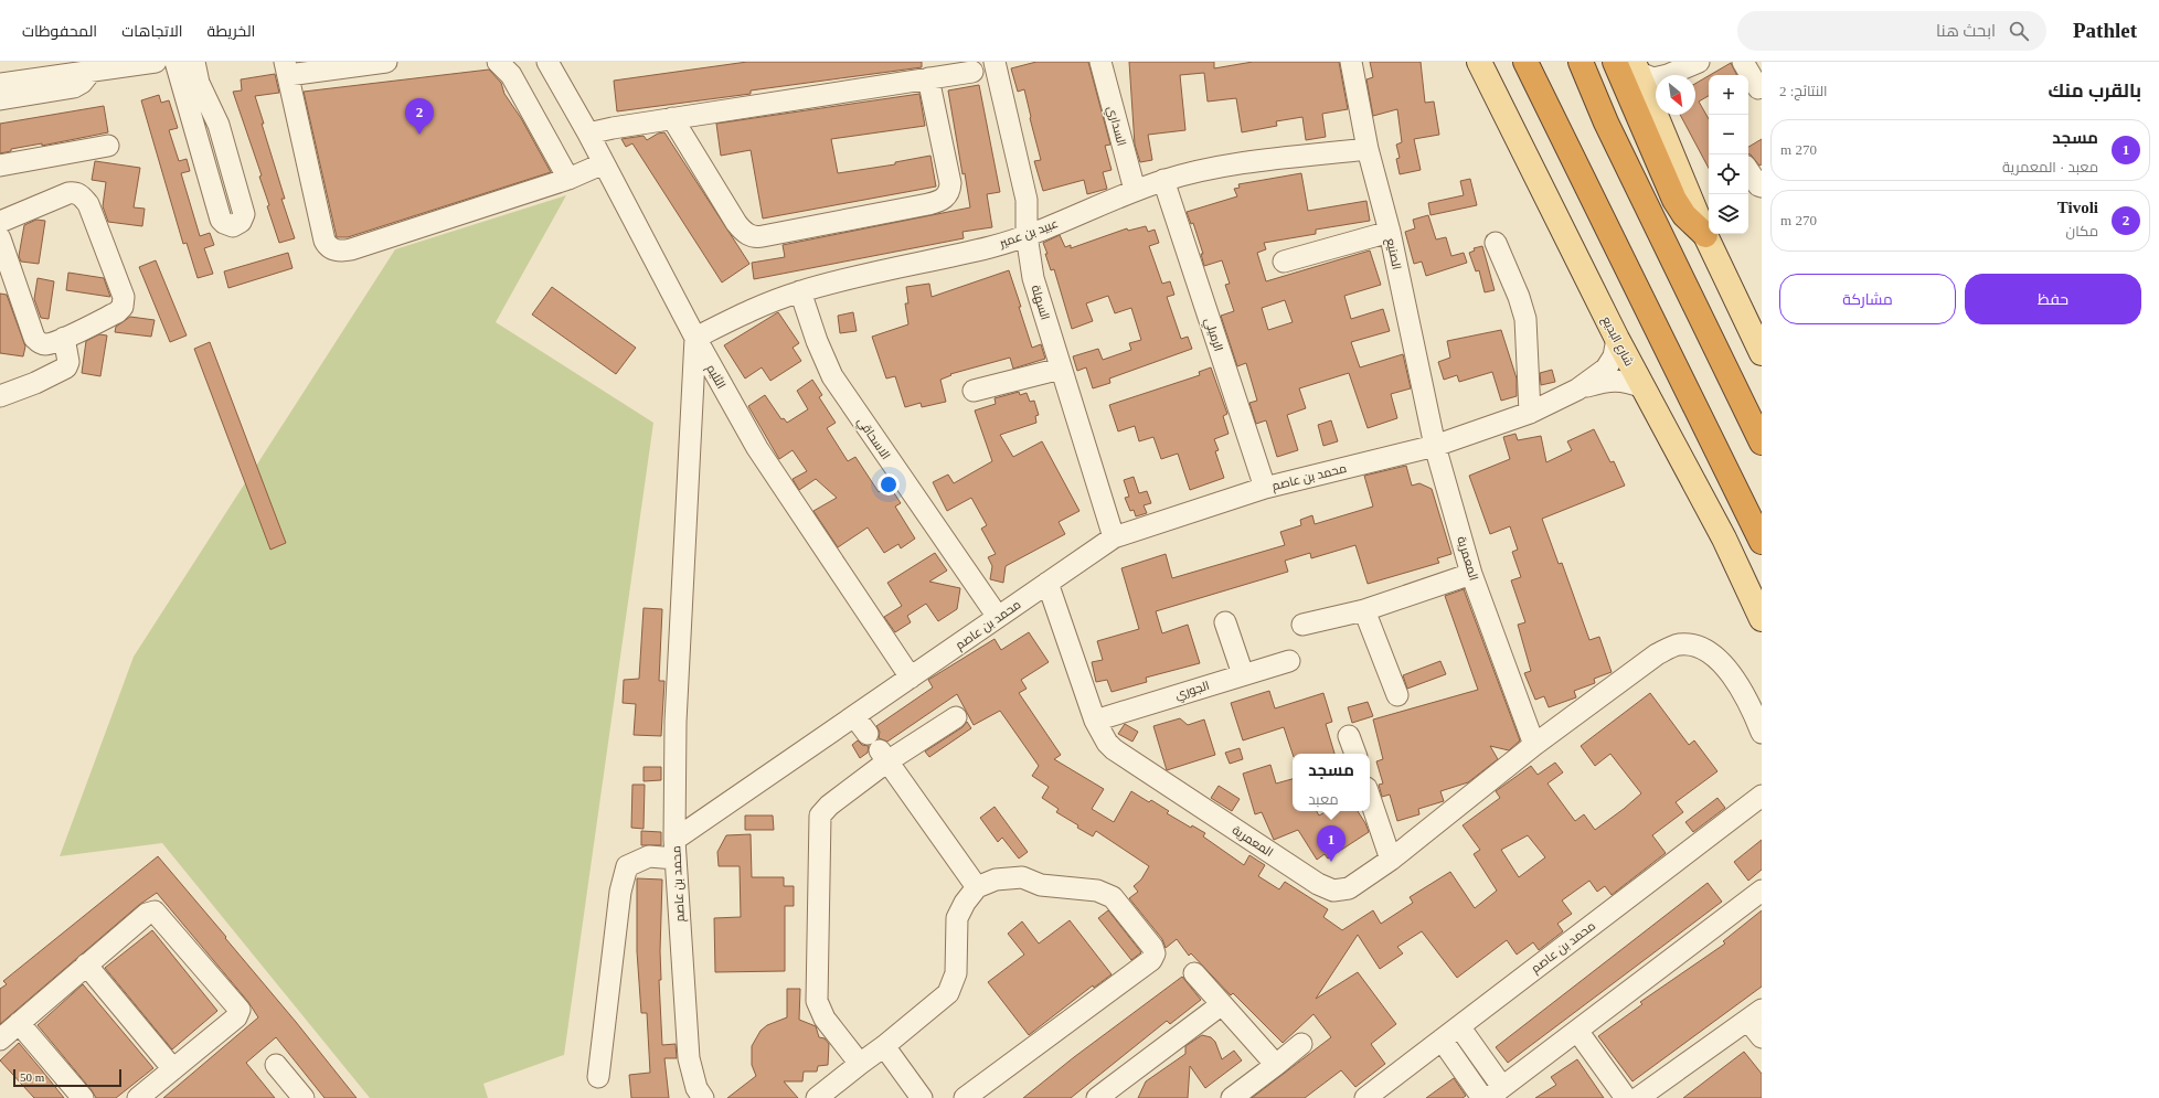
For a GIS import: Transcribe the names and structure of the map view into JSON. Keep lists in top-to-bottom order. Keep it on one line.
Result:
{"streets":{"main road":["شارع البديع"],"street":["السداري","عبيد بن عمير","الصنيع","السهلة","الرميلي","الثليم","الاسحاقي","محمد بن عاصم","المعمرية","الجوري"]},"crossings":[["السداري","عبيد بن عمير"],["عبيد بن عمير","الصنيع"],["عبيد بن عمير","السهلة"],["عبيد بن عمير","الرميلي"],["عبيد بن عمير","الثليم"],["عبيد بن عمير","الاسحاقي"],["الصنيع","محمد بن عاصم"],["الصنيع","المعمرية"],["السهلة","محمد بن عاصم"],["الرميلي","محمد بن عاصم"],["شارع البديع","محمد بن عاصم"],["الثليم","محمد بن عاصم"],["الاسحاقي","محمد بن عاصم"],["محمد بن عاصم","المعمرية"],["المعمرية","الجوري"]],"scale_bar":"50 m","north":"bottom right","page":{"header":"Pathlet","search":"ابحث هنا","nav":["الخريطة","الاتجاهات","المحفوظات"],"heading":["بالقرب منك","النتائج: 2"],"map_buttons":["+","−"],"pins":["2","1"],"list":[{"mark":"1","name":"مسجد","note":"معبد · المعمرية","value":"270 m"},{"mark":"2","name":"Tivoli","note":"مكان","value":"270 m"}],"buttons":["حفظ","مشاركة"],"popup":["مسجد","معبد"],"scale":"50 m"}}
